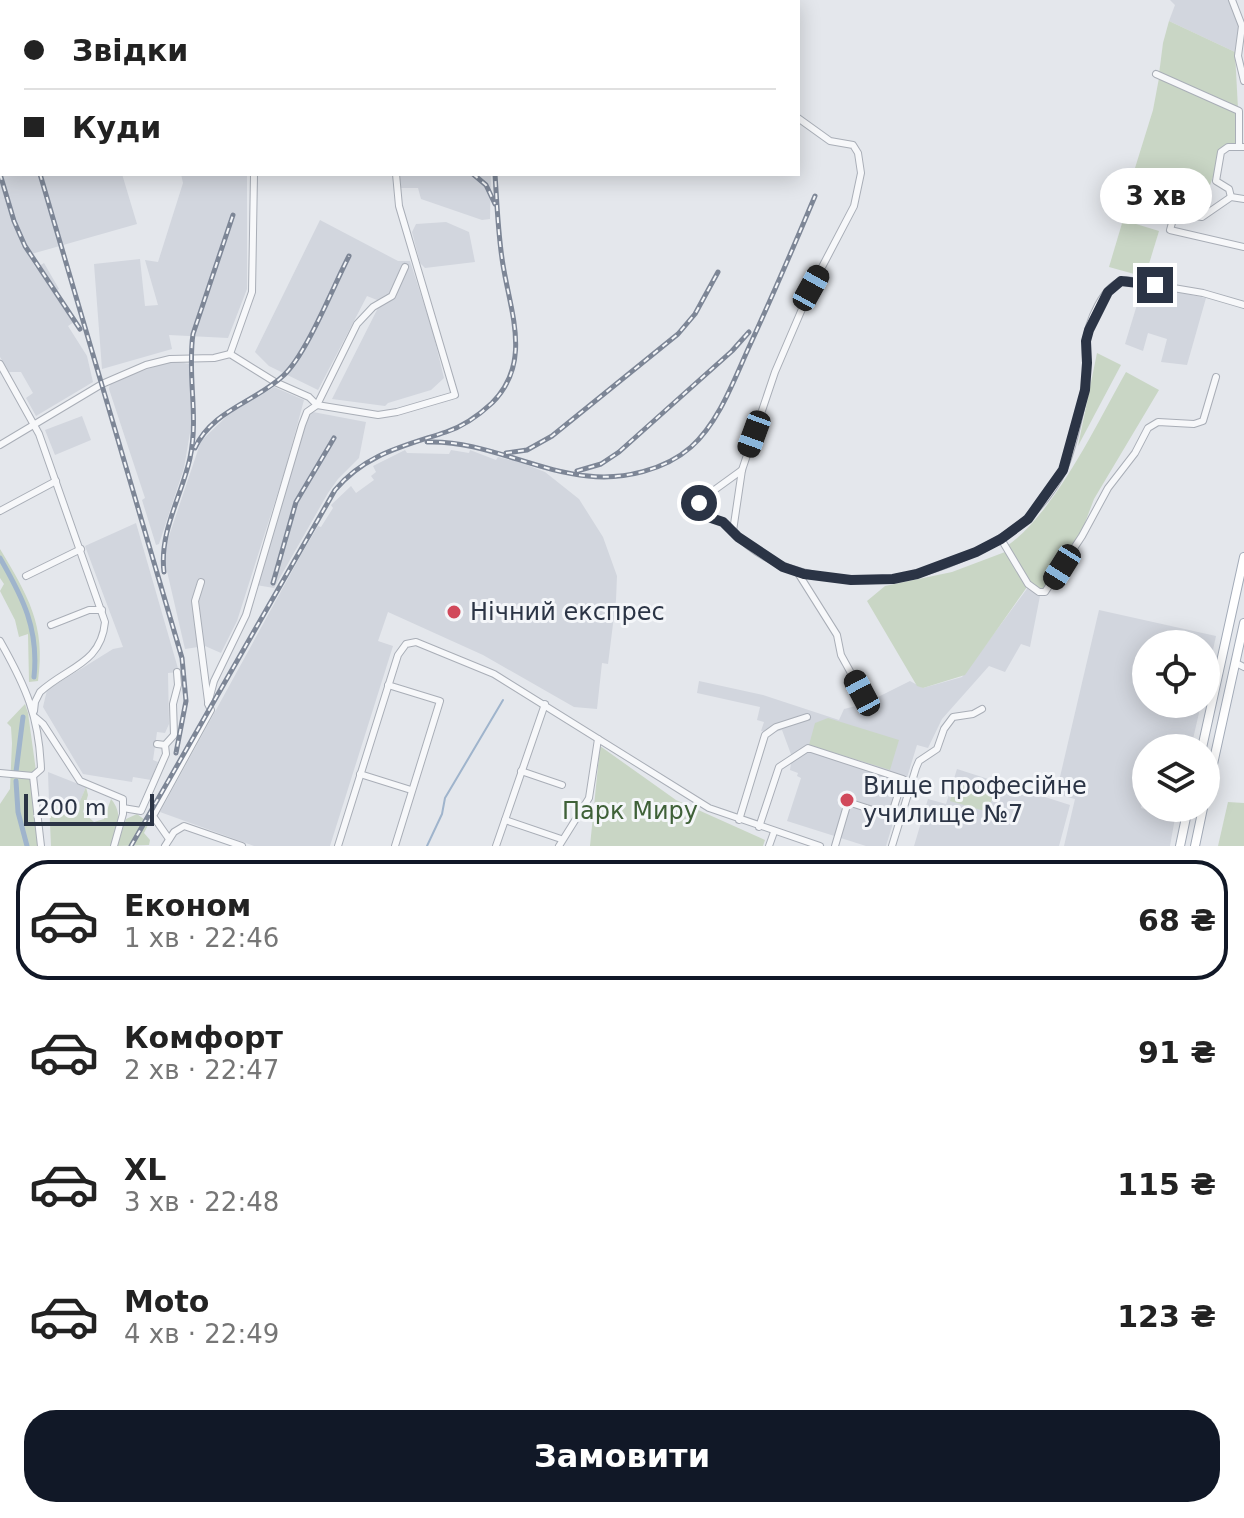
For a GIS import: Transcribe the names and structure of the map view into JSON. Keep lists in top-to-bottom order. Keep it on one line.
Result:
{"parks":["Парк Миру"],"places":["Нічний експрес","Вище професійне училище №7"],"scale_bar":"200 m","page":{"banner":["Звідки","Куди"],"bubble":"3 хв","scale":"200 m","list":[{"name":"Економ","note":"1 хв · 22:46","value":"68 ₴"},{"name":"Комфорт","note":"2 хв · 22:47","value":"91 ₴"},{"name":"XL","note":"3 хв · 22:48","value":"115 ₴"},{"name":"Moto","note":"4 хв · 22:49","value":"123 ₴"}],"buttons":"Замовити"}}
